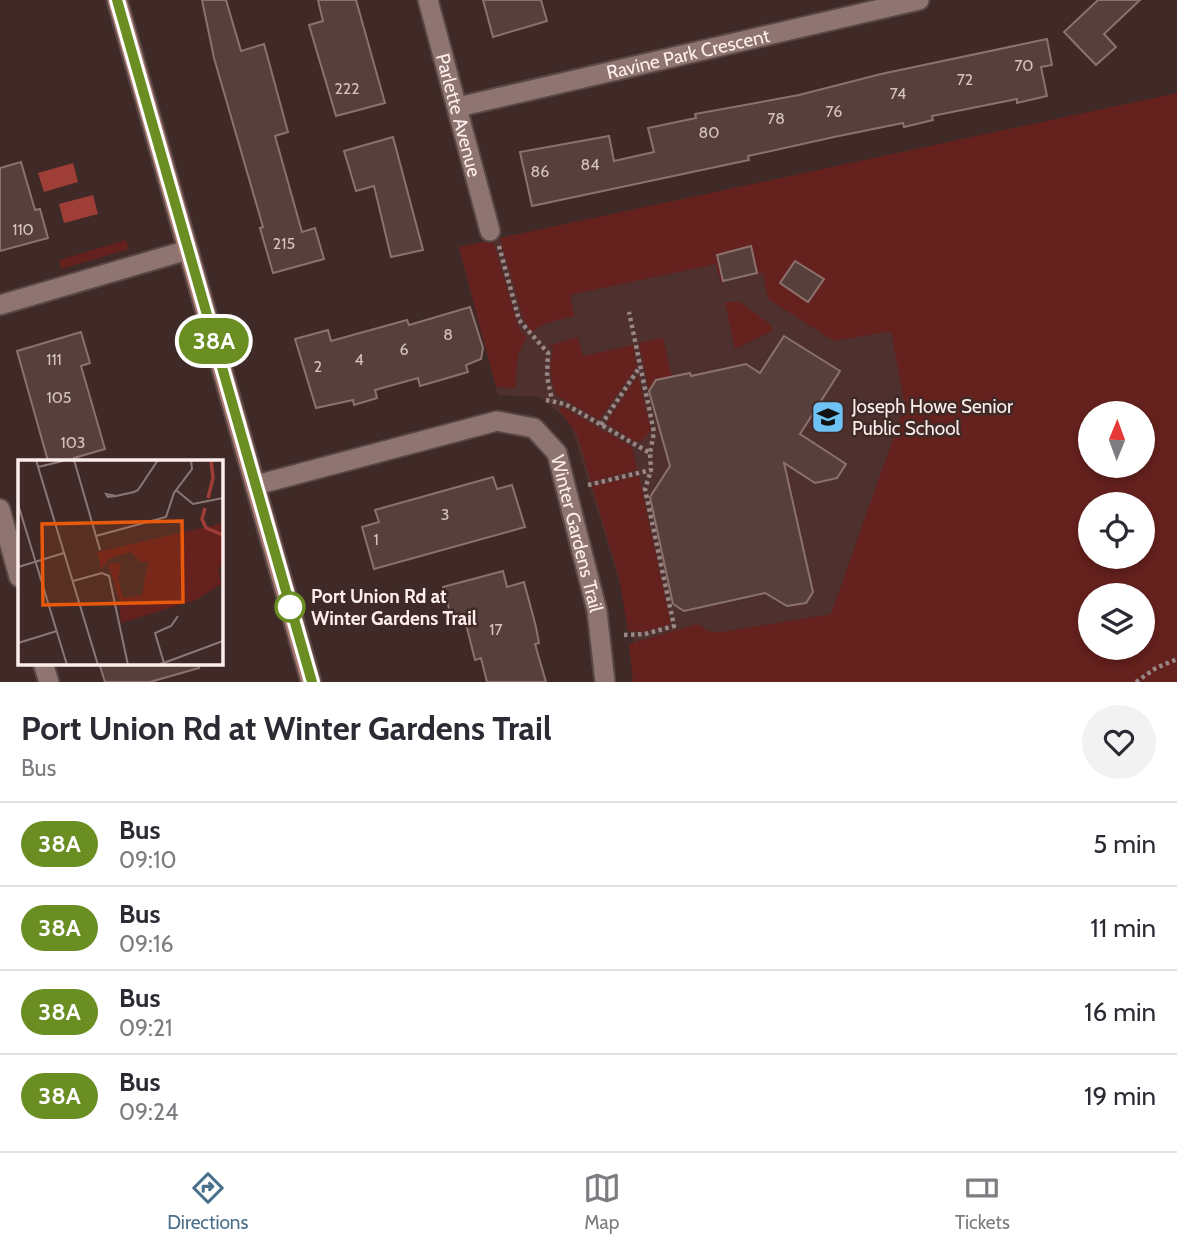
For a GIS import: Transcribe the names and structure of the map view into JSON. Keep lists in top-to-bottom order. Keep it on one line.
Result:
{"streets":{"street":["Ravine Park Crescent","Parlette Avenue","Winter Gardens Trail"]},"crossings":[["Ravine Park Crescent","Parlette Avenue"]],"places":{"school or university":["Joseph Howe Senior Public School"],"other":["Port Union Rd at Winter Gardens Trail"]},"lines":["bus line 38A"],"house_numbers":["70","72","222","74","76","78","80","84","86","110","215","8","6","111","4","2","105","103","3","1","17"],"north":"top","page":{"on_map":"38A","heading":["Port Union Rd at Winter Gardens Trail","Bus"],"list":[{"mark":"38A","name":"Bus","note":"09:10","value":"5 min"},{"mark":"38A","name":"Bus","note":"09:16","value":"11 min"},{"mark":"38A","name":"Bus","note":"09:21","value":"16 min"},{"mark":"38A","name":"Bus","note":"09:24","value":"19 min"}],"tabs":["Directions","Map","Tickets"]}}
